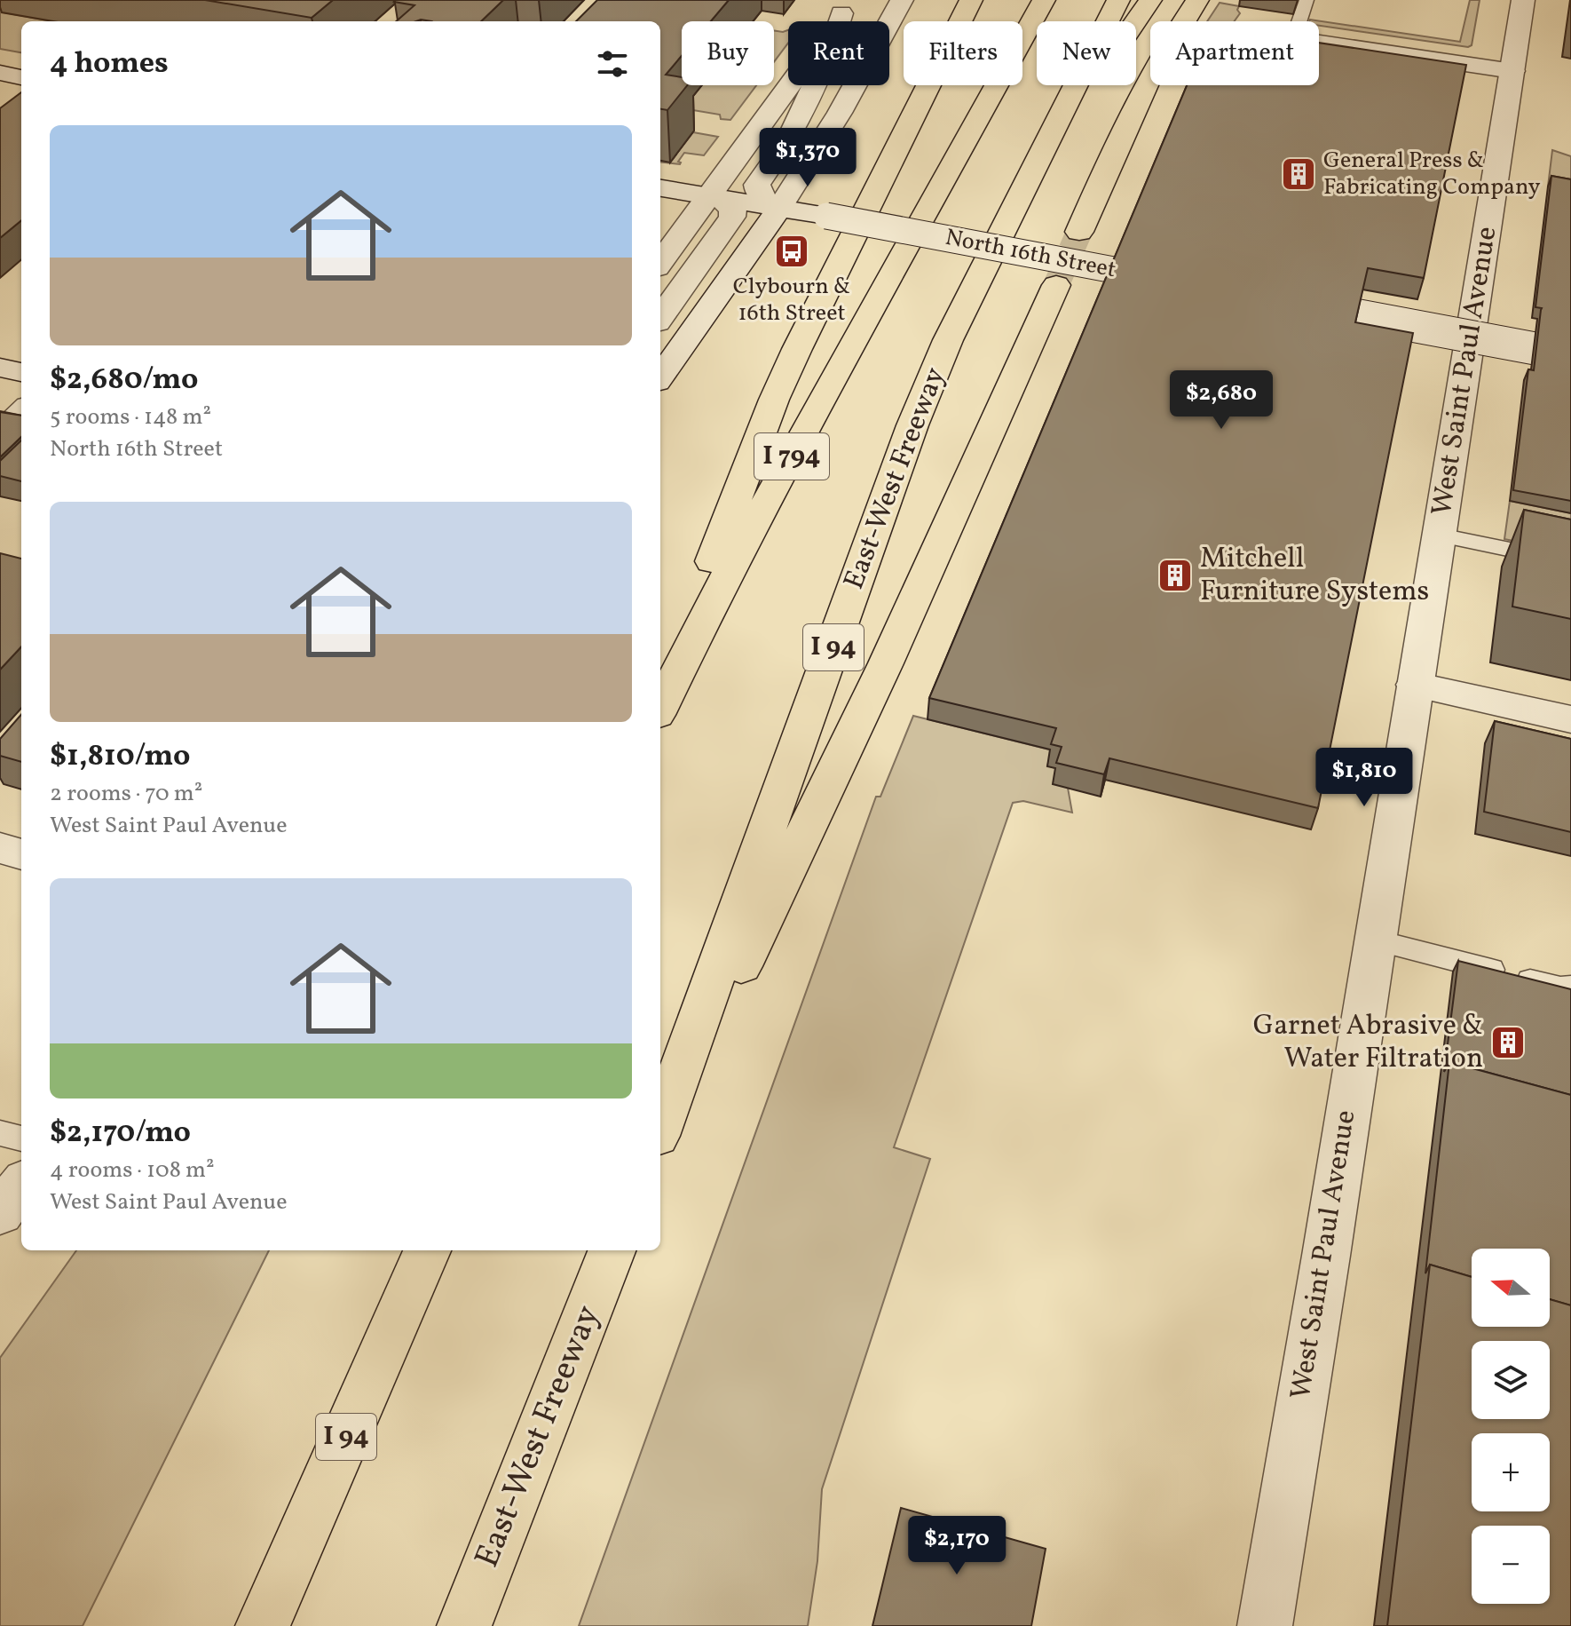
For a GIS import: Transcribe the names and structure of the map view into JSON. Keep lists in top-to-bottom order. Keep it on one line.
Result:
{"streets":{"highway":["I 794","East-West Freeway","I 94"],"street":["North 16th Street","West Saint Paul Avenue"]},"places":{"building":["General Press & Fabricating Company","Mitchell Furniture Systems","Garnet Abrasive & Water Filtration"],"bus stop":["Clybourn & 16th Street"]},"north":"left","page":{"chip":["Buy","Rent","Filters","New","Apartment"],"heading":"4 homes","list":[{"name":"$2,680/mo","note":"5 rooms · 148 m² · North 16th Street"},{"name":"$1,810/mo","note":"2 rooms · 70 m² · West Saint Paul Avenue"},{"name":"$2,170/mo","note":"4 rooms · 108 m² · West Saint Paul Avenue"}],"price":["$1,370","$2,680","$1,810","$2,170"],"map_buttons":["+","−"]}}
